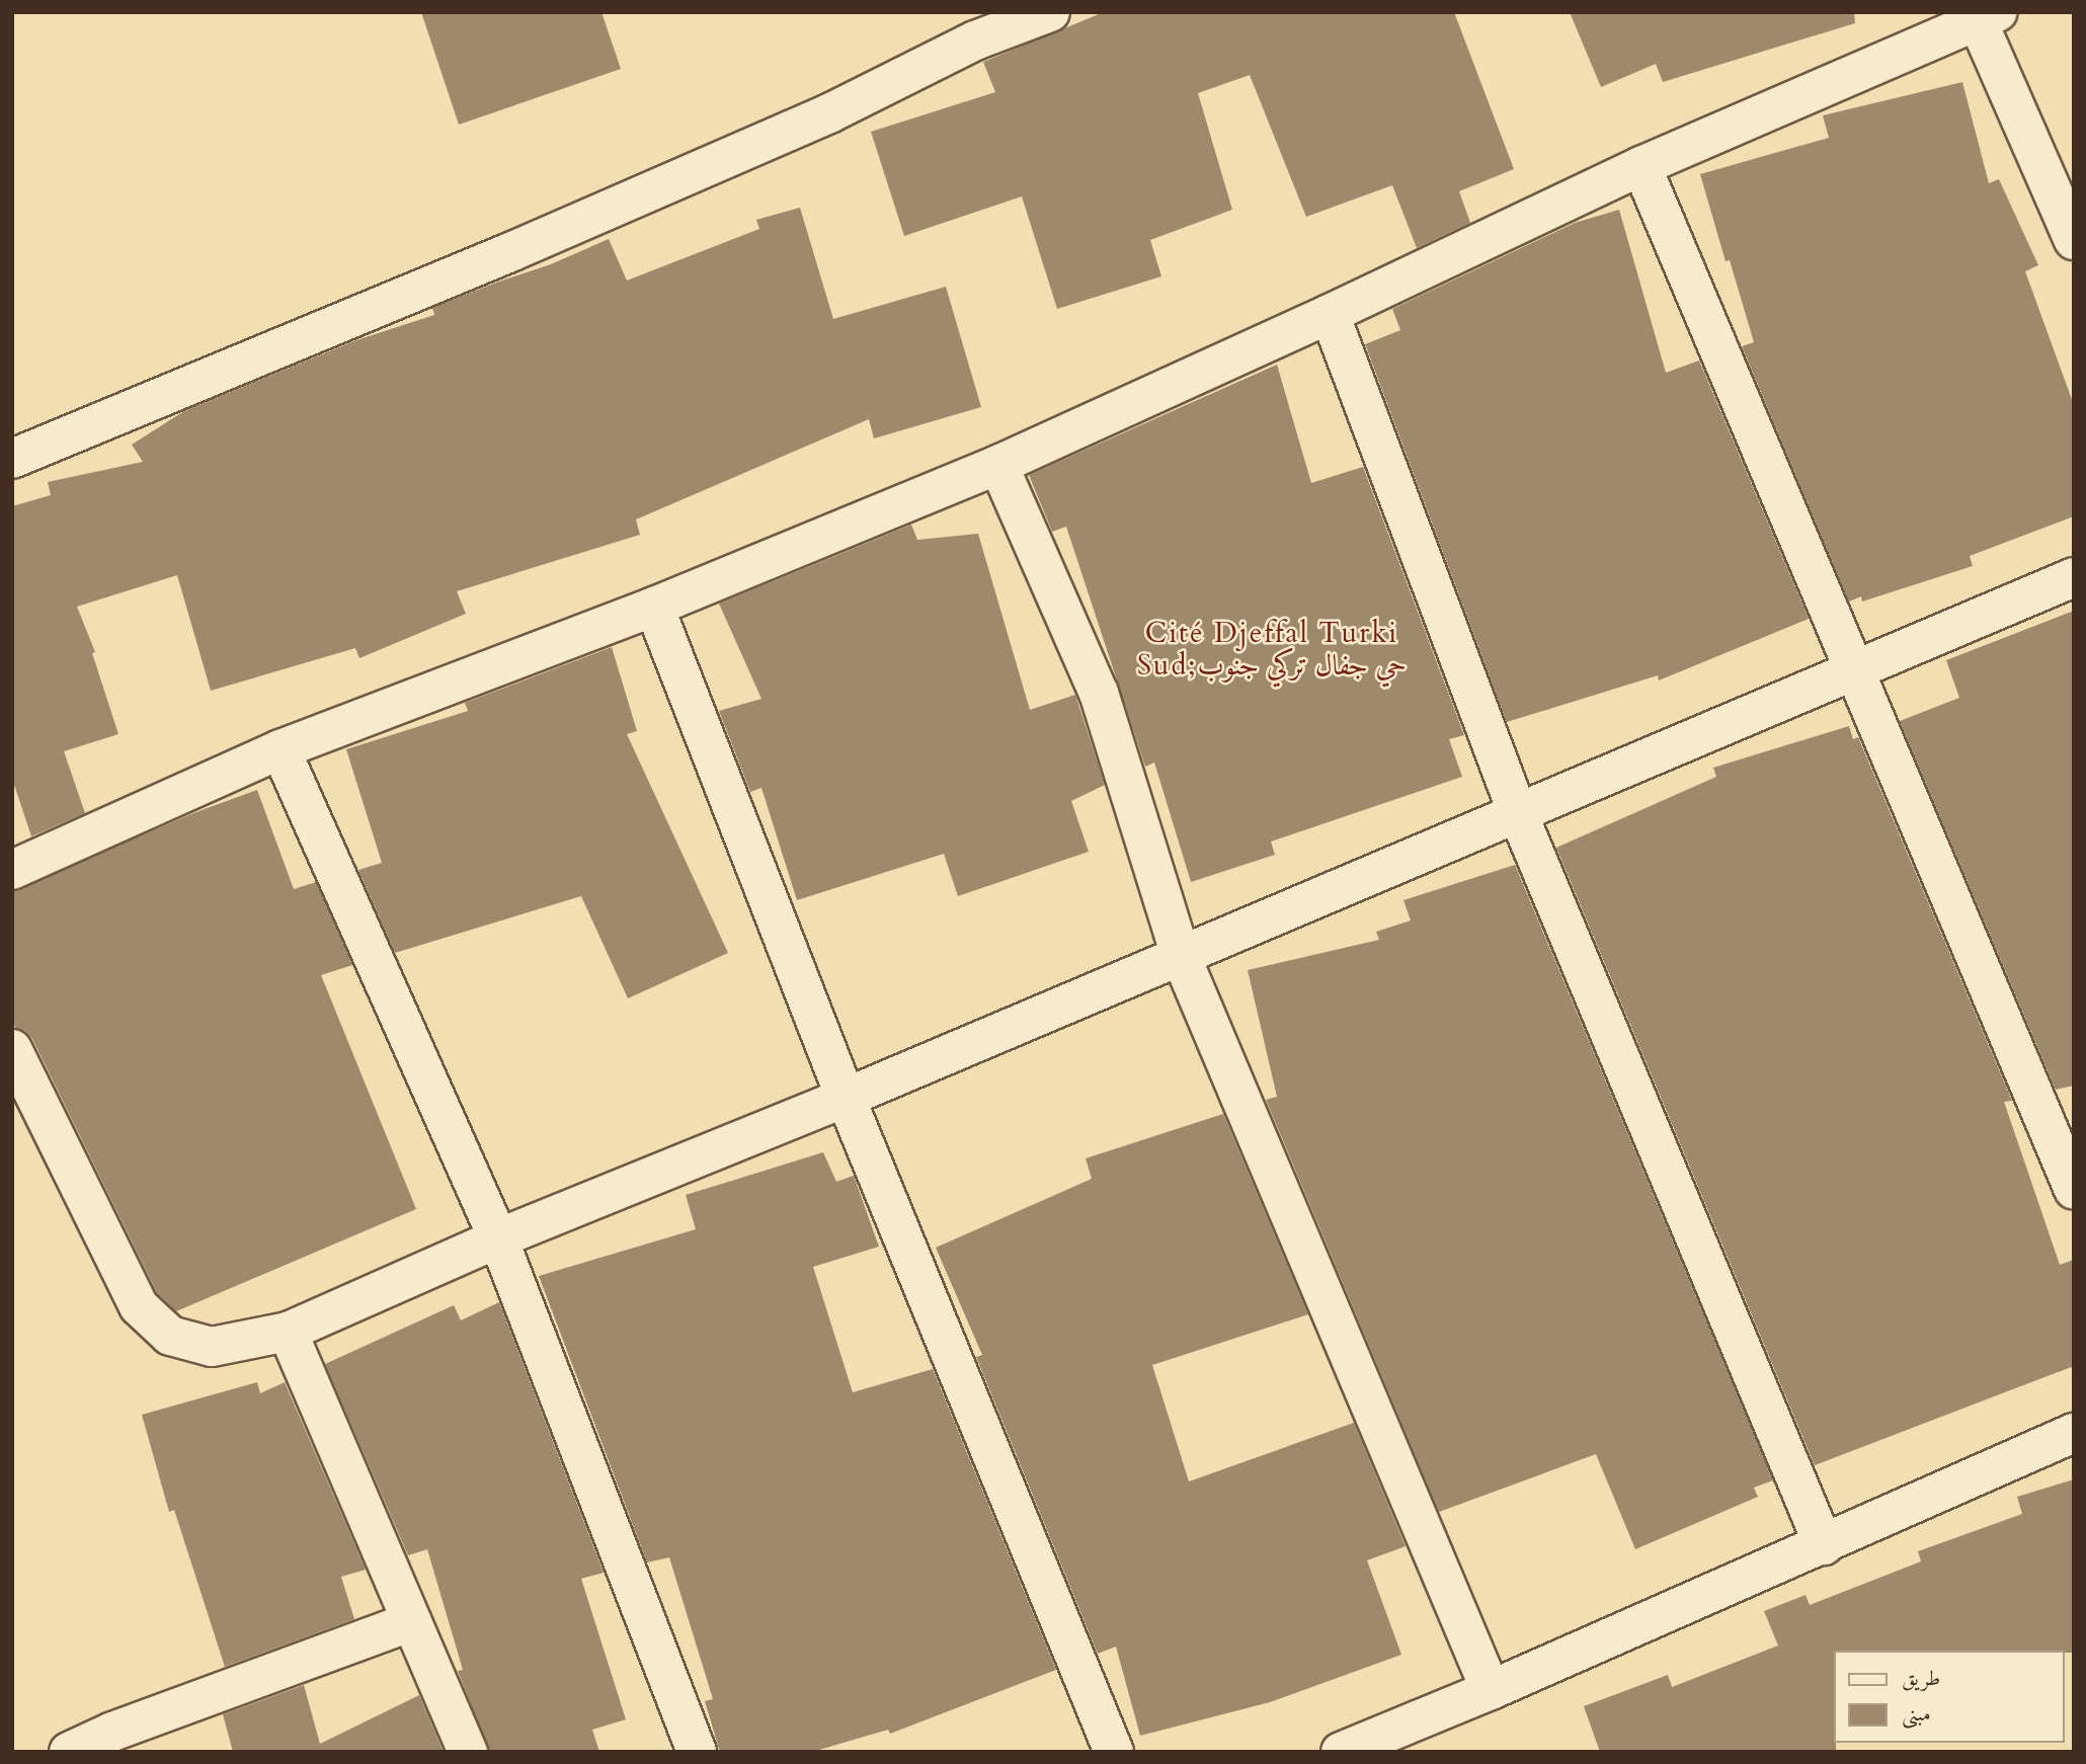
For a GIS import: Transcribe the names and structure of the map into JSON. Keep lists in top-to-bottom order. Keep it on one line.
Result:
{"districts":["Cité Djeffal Turki Sud;حي جفال تركي جنوب"],"legend":["طريق","مبنى"]}
